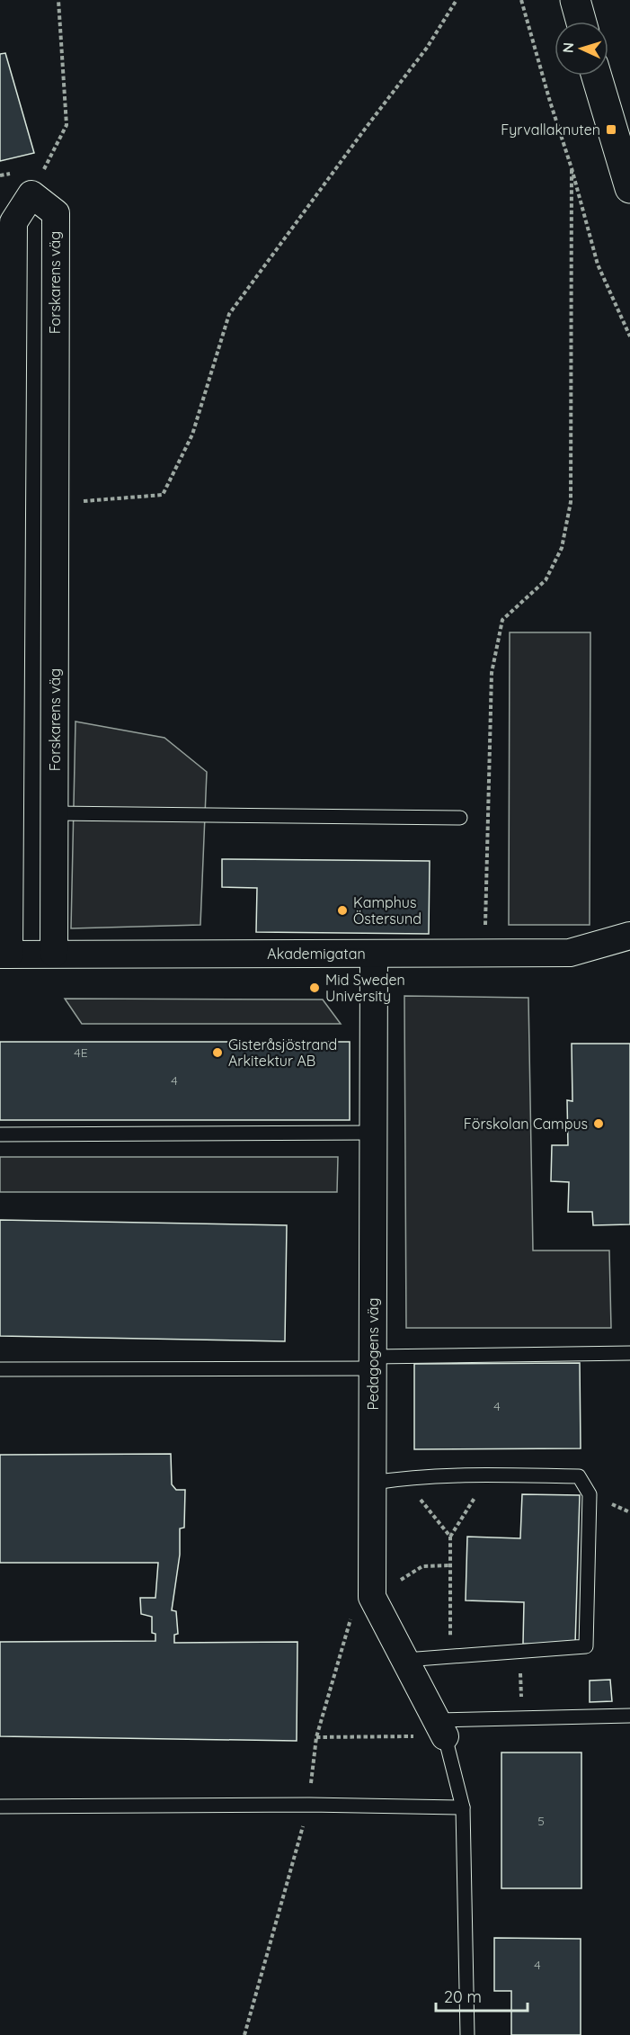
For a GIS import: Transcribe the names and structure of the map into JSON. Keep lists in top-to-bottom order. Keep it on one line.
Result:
{"streets":{"street":["Forskarens väg","Akademigatan","Pedagogens väg"]},"crossings":[["Forskarens väg","Akademigatan"],["Akademigatan","Pedagogens väg"]],"places":{"transit":["Fyrvallaknuten"],"other":["Kamphus Östersund","Mid Sweden University","Gisteråsjöstrand Arkitektur AB","Förskolan Campus"]},"house_numbers":["4E","4","4","5","4"],"scale_bar":"20 m","north":"left"}
